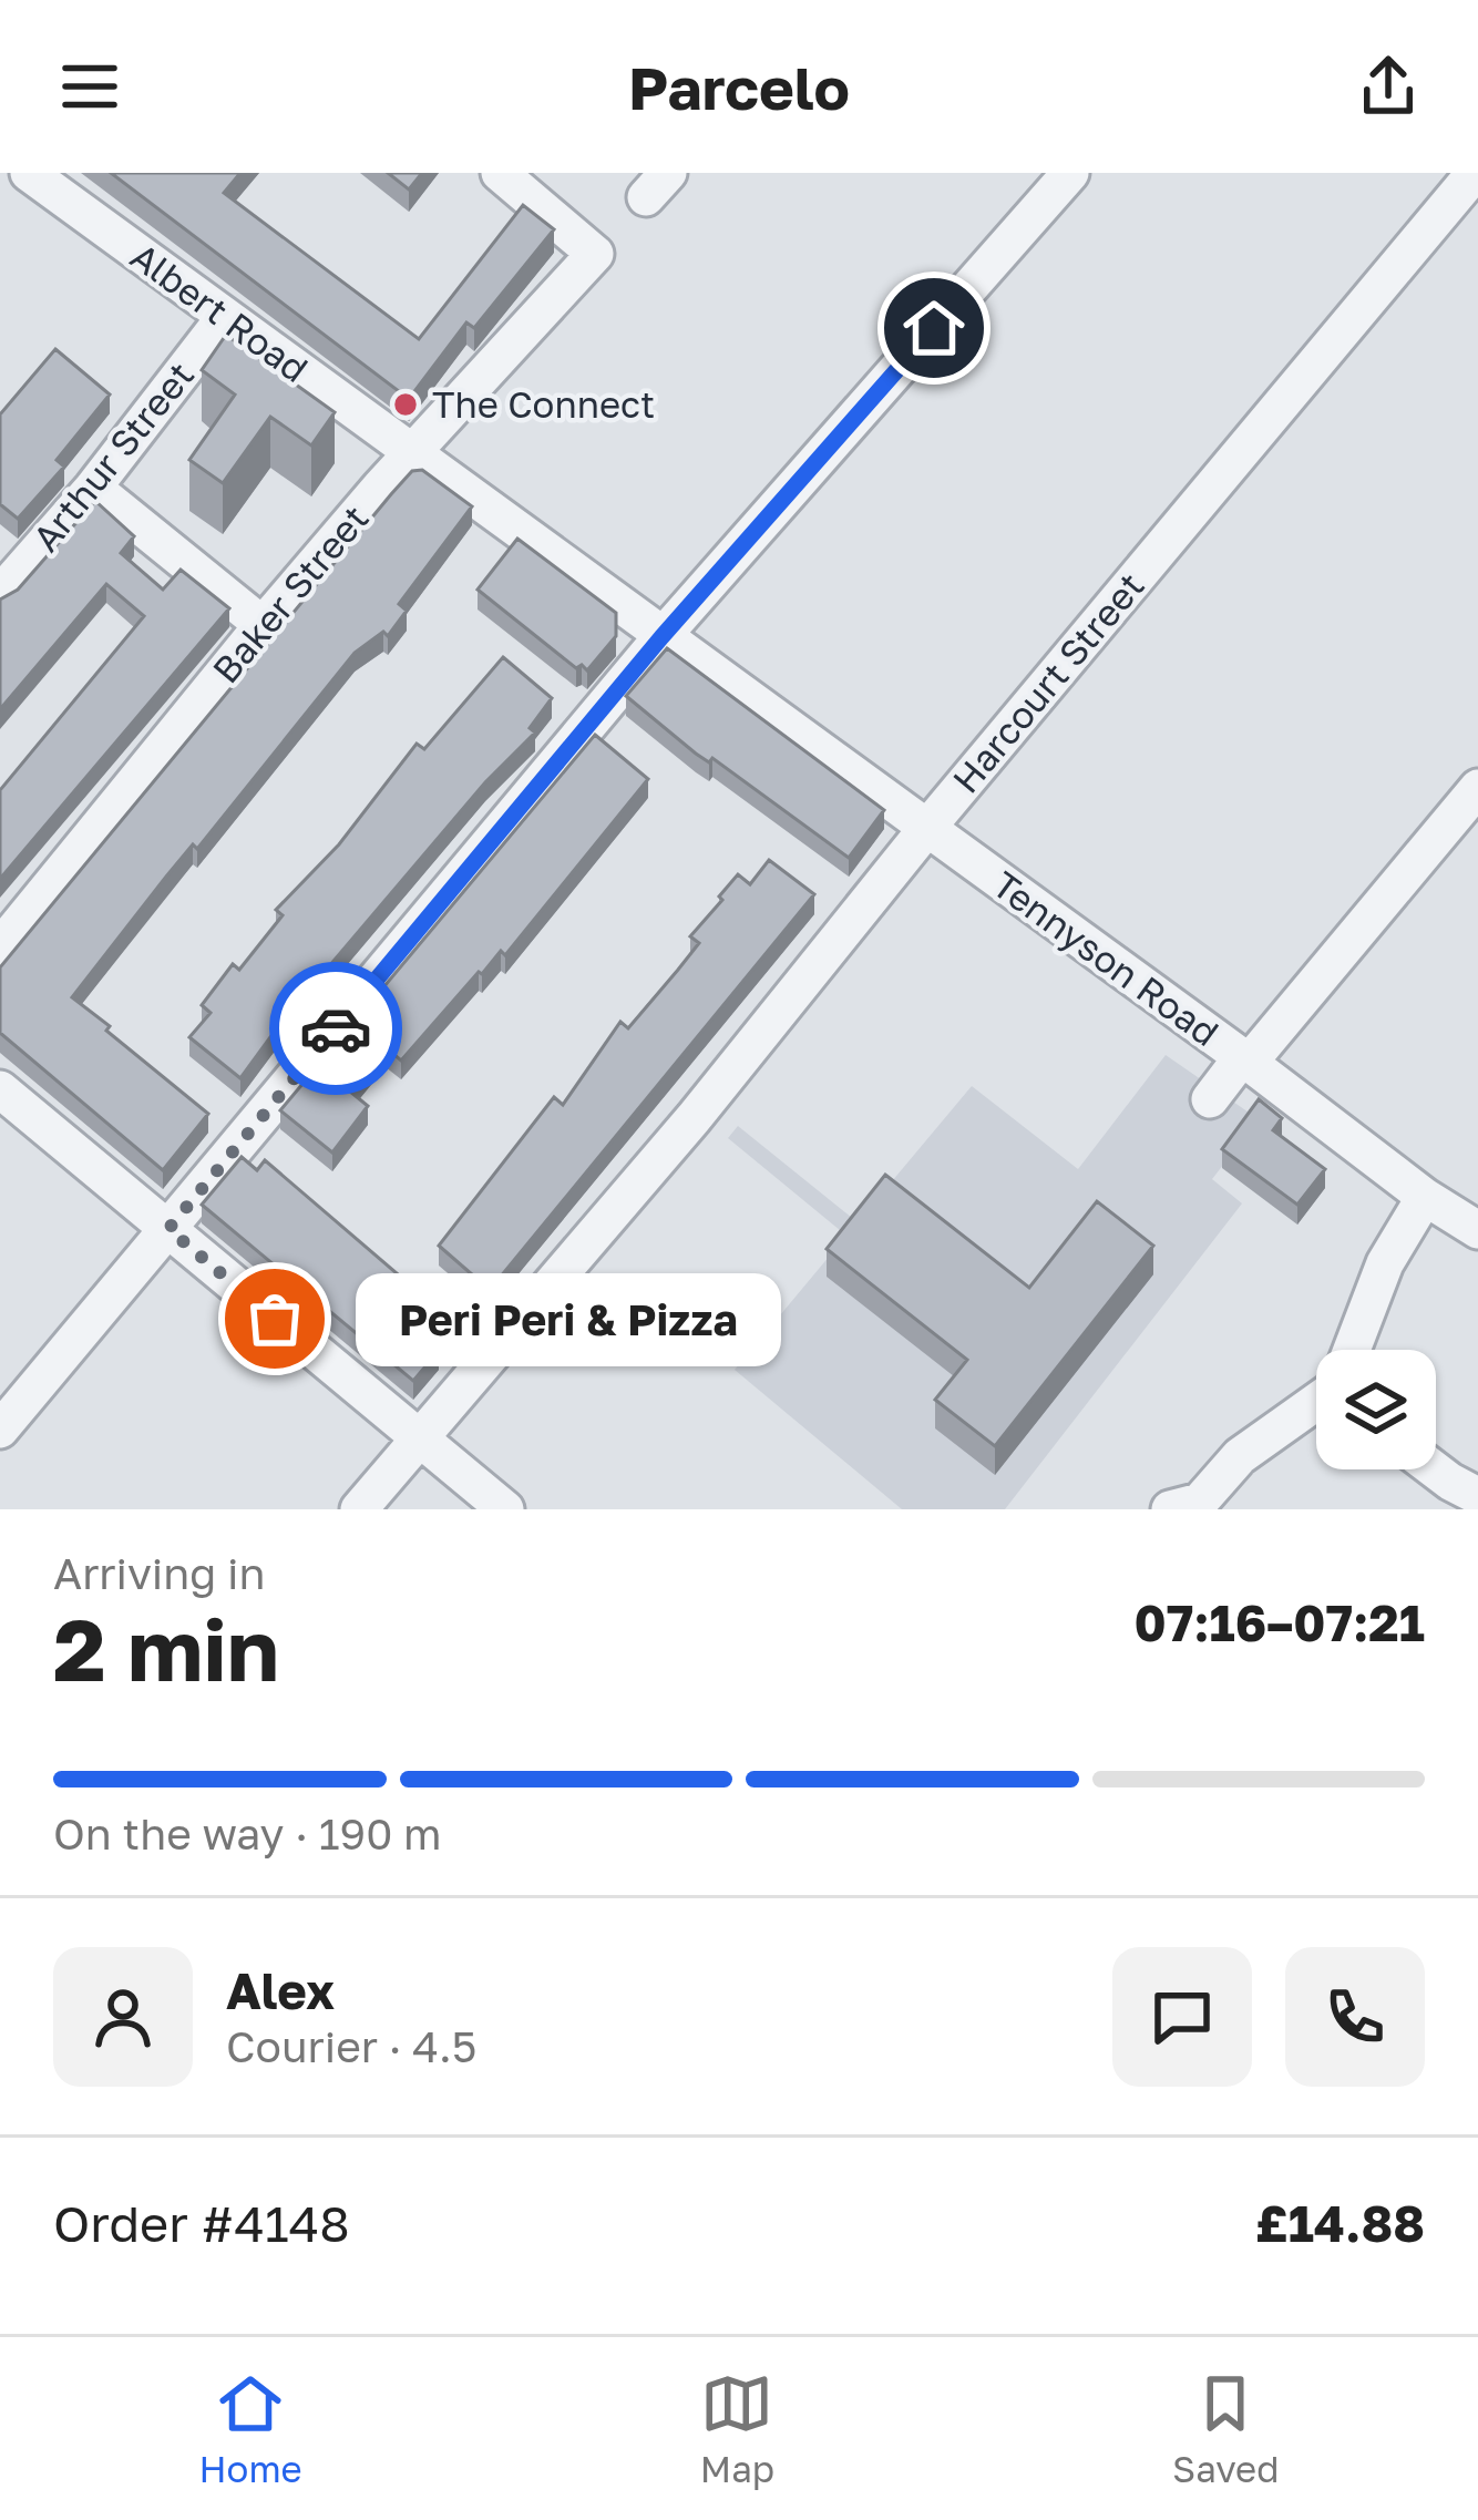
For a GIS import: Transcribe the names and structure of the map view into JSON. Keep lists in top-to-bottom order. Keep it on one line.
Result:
{"streets":{"street":["Albert Road","Arthur Street","Baker Street","Harcourt Street","Tennyson Road"]},"crossings":[["Albert Road","Arthur Street"],["Albert Road","Baker Street"],["Albert Road","Tennyson Road"],["Baker Street","Tennyson Road"],["Harcourt Street","Tennyson Road"]],"places":["The Connect","Peri Peri & Pizza"],"page":{"header":"Parcelo","bubble":"Peri Peri & Pizza","heading":["2 min","Arriving in","07:16–07:21"],"panel":["Alex","Courier · 4.5","Order #4148","£14.88"],"bar":"On the way · 190 m","tabs":["Home","Map","Saved"]}}
